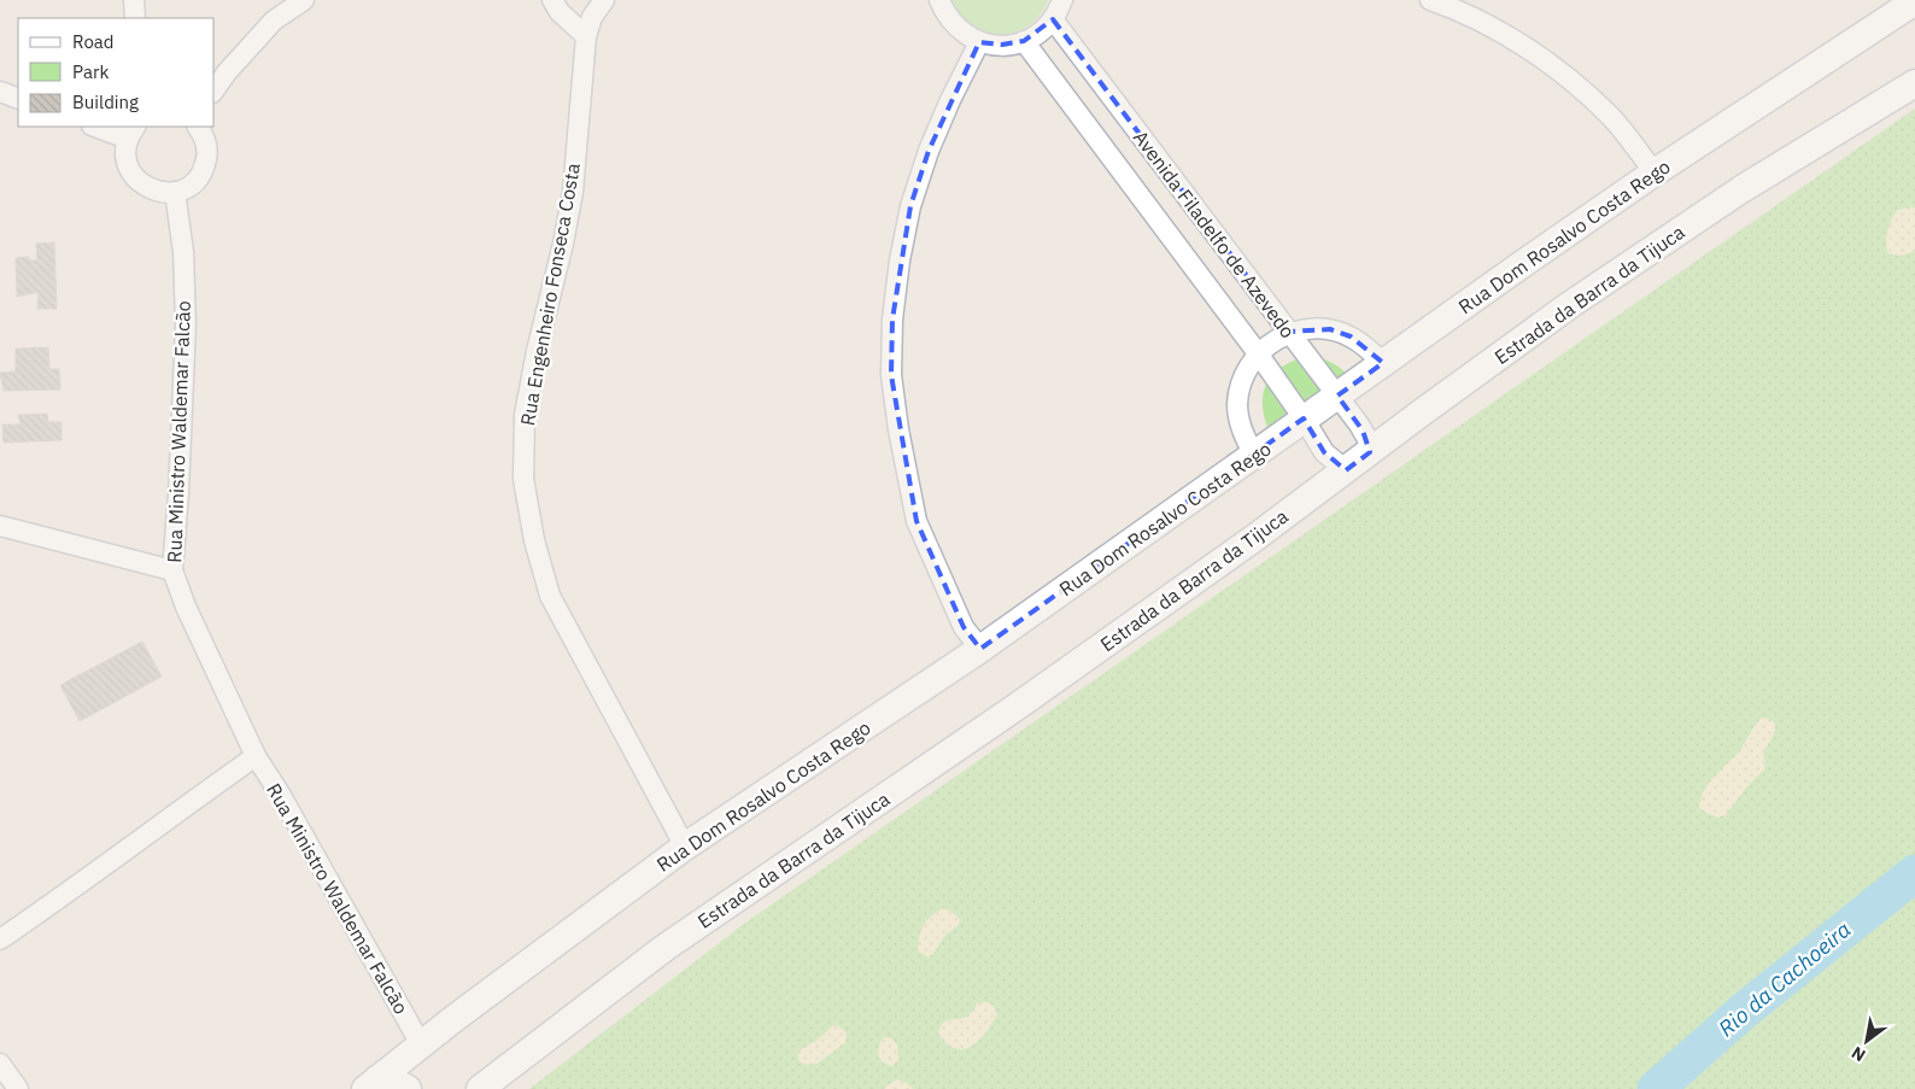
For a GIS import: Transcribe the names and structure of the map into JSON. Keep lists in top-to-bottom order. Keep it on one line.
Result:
{"streets":{"main road":["Rua Dom Rosalvo Costa Rego","Estrada da Barra da Tijuca"],"street":["Avenida Filadelfo de Azevedo","Rua Engenheiro Fonseca Costa","Rua Ministro Waldemar Falcão"]},"crossings":[["Avenida Filadelfo de Azevedo","Rua Dom Rosalvo Costa Rego"],["Avenida Filadelfo de Azevedo","Estrada da Barra da Tijuca"],["Rua Dom Rosalvo Costa Rego","Rua Engenheiro Fonseca Costa"],["Rua Dom Rosalvo Costa Rego","Rua Ministro Waldemar Falcão"]],"water":["Rio da Cachoeira"],"legend":["Road","Park","Building"],"north":"bottom left"}
